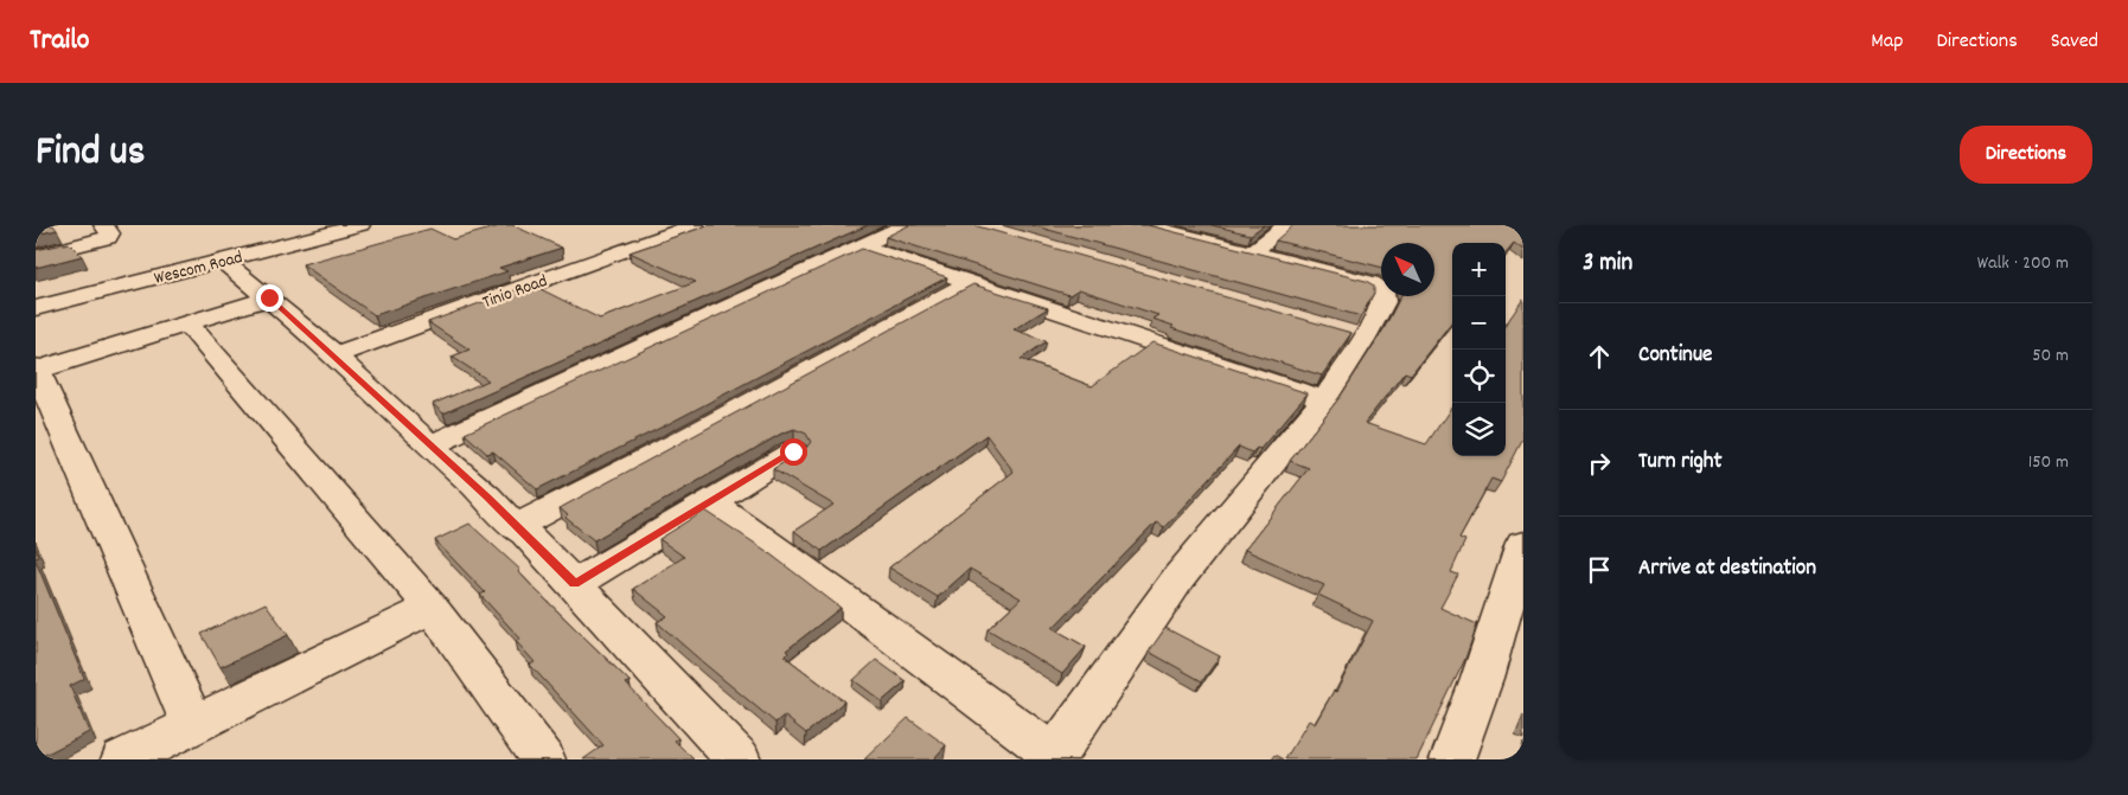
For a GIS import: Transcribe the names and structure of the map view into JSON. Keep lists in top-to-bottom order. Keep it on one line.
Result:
{"streets":{"street":["Wescom Road","Tinio Road"]},"north":"top left","page":{"header":"Trailo","nav":["Map","Directions","Saved"],"title":"Find us","buttons":"Directions","heading":["3 min","Walk · 200 m"],"map_buttons":["+","−"],"list":[["Continue","50 m"],["Turn right","150 m"],"Arrive at destination"]}}
